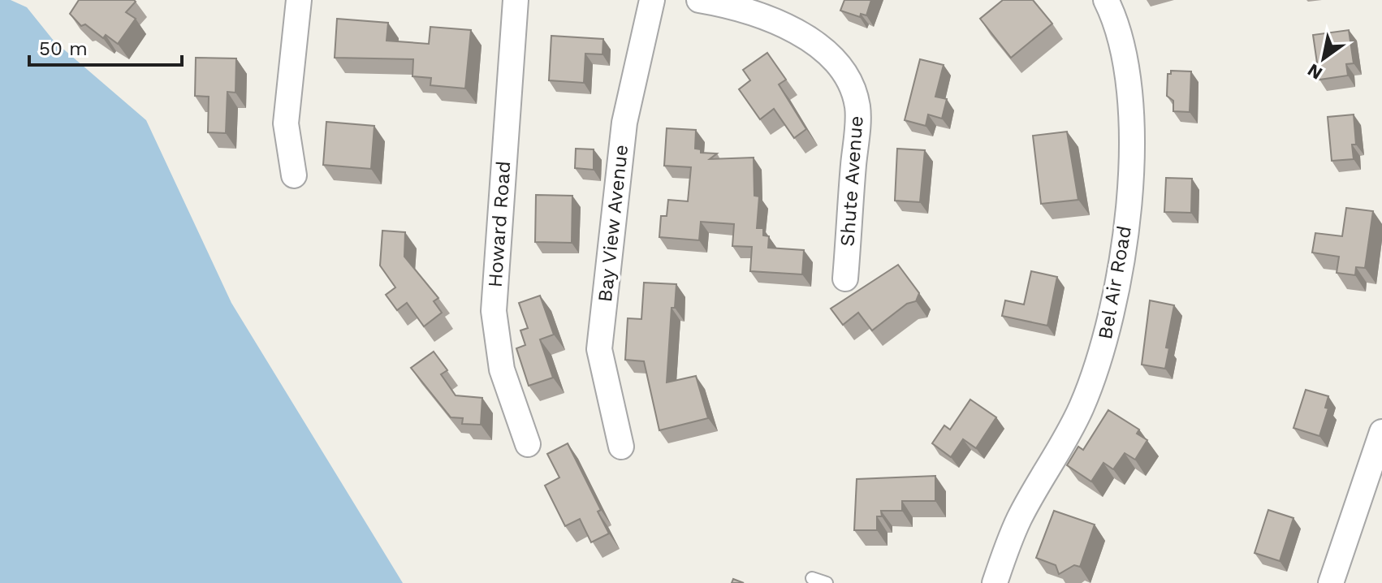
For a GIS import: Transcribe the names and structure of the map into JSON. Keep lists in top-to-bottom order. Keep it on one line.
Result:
{"streets":{"street":["Shute Avenue","Bay View Avenue","Howard Road","Bel Air Road"]},"scale_bar":"50 m","north":"bottom left"}
